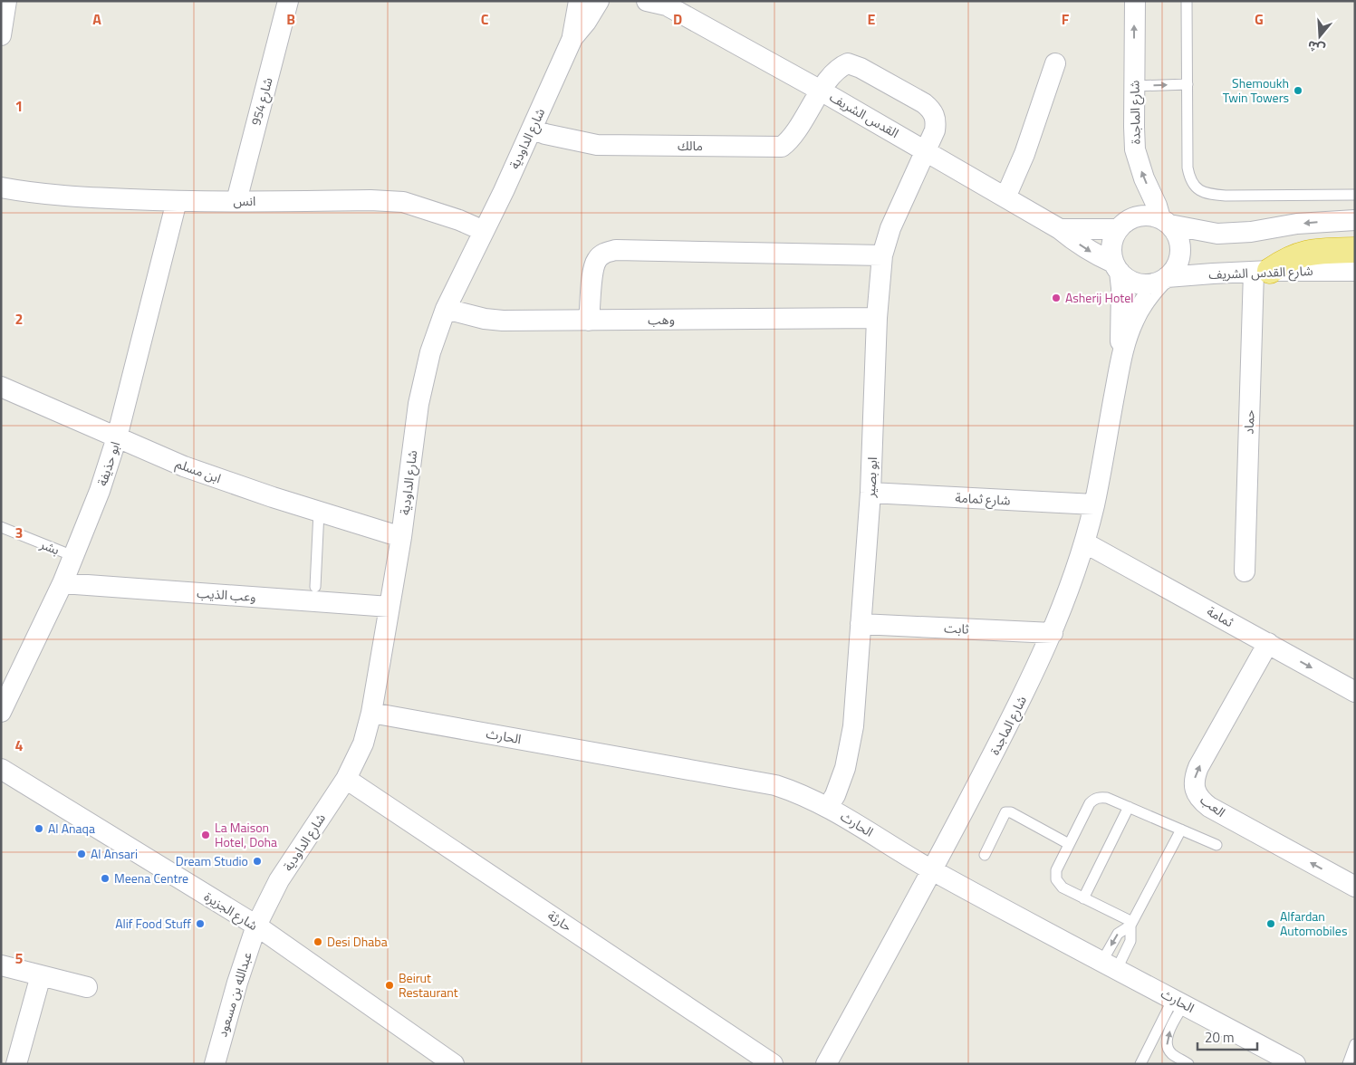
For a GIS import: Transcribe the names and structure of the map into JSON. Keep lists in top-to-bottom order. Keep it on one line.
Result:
{"streets":{"street":["شارع 954","شارع الماجدة","القدس الشريف","شارع الداودية","مالك","انس","شارع القدس الشريف","وهب","حماد","ابو حذيفة","ابن مسلم","ابو بصير","شارع ثمامة","وعب الذيب","ثمامة","ثابت","الحارث","العب","شارع الجزيرة","حارثة","عبدالله بن مسعود"],"lane":["بشر"]},"crossings":[["شارع 954","انس"],["شارع الماجدة","القدس الشريف"],["شارع الماجدة","شارع القدس الشريف"],["شارع الماجدة","شارع ثمامة"],["شارع الماجدة","ثمامة"],["شارع الماجدة","ثابت"],["شارع الماجدة","الحارث"],["القدس الشريف","مالك"],["القدس الشريف","شارع القدس الشريف"],["القدس الشريف","ابو بصير"],["شارع الداودية","مالك"],["شارع الداودية","انس"],["شارع الداودية","وهب"],["شارع الداودية","ابن مسلم"],["شارع الداودية","وعب الذيب"],["شارع الداودية","الحارث"],["شارع الداودية","شارع الجزيرة"],["شارع الداودية","حارثة"],["شارع الداودية","عبدالله بن مسعود"],["مالك","ابو بصير"],["انس","ابو حذيفة"],["شارع القدس الشريف","حماد"],["وهب","ابو بصير"],["ابو حذيفة","ابن مسلم"],["ابو حذيفة","بشر"],["ابو حذيفة","وعب الذيب"],["ابو بصير","شارع ثمامة"],["ابو بصير","ثابت"],["ابو بصير","الحارث"],["ثمامة","العب"],["شارع الجزيرة","عبدالله بن مسعود"]],"places":["Shemoukh Twin Towers","Asherij Hotel","Al Anaqa","La Maison Hotel, Doha","Al Ansari","Dream Studio","Meena Centre","Alif Food Stuff","Alfardan Automobiles","Desi Dhaba","Beirut Restaurant"],"scale_bar":"20 m","north":"bottom","grid":{"columns":["A","B","C","D","E","F","G"],"rows":["1","2","3","4","5"]}}
